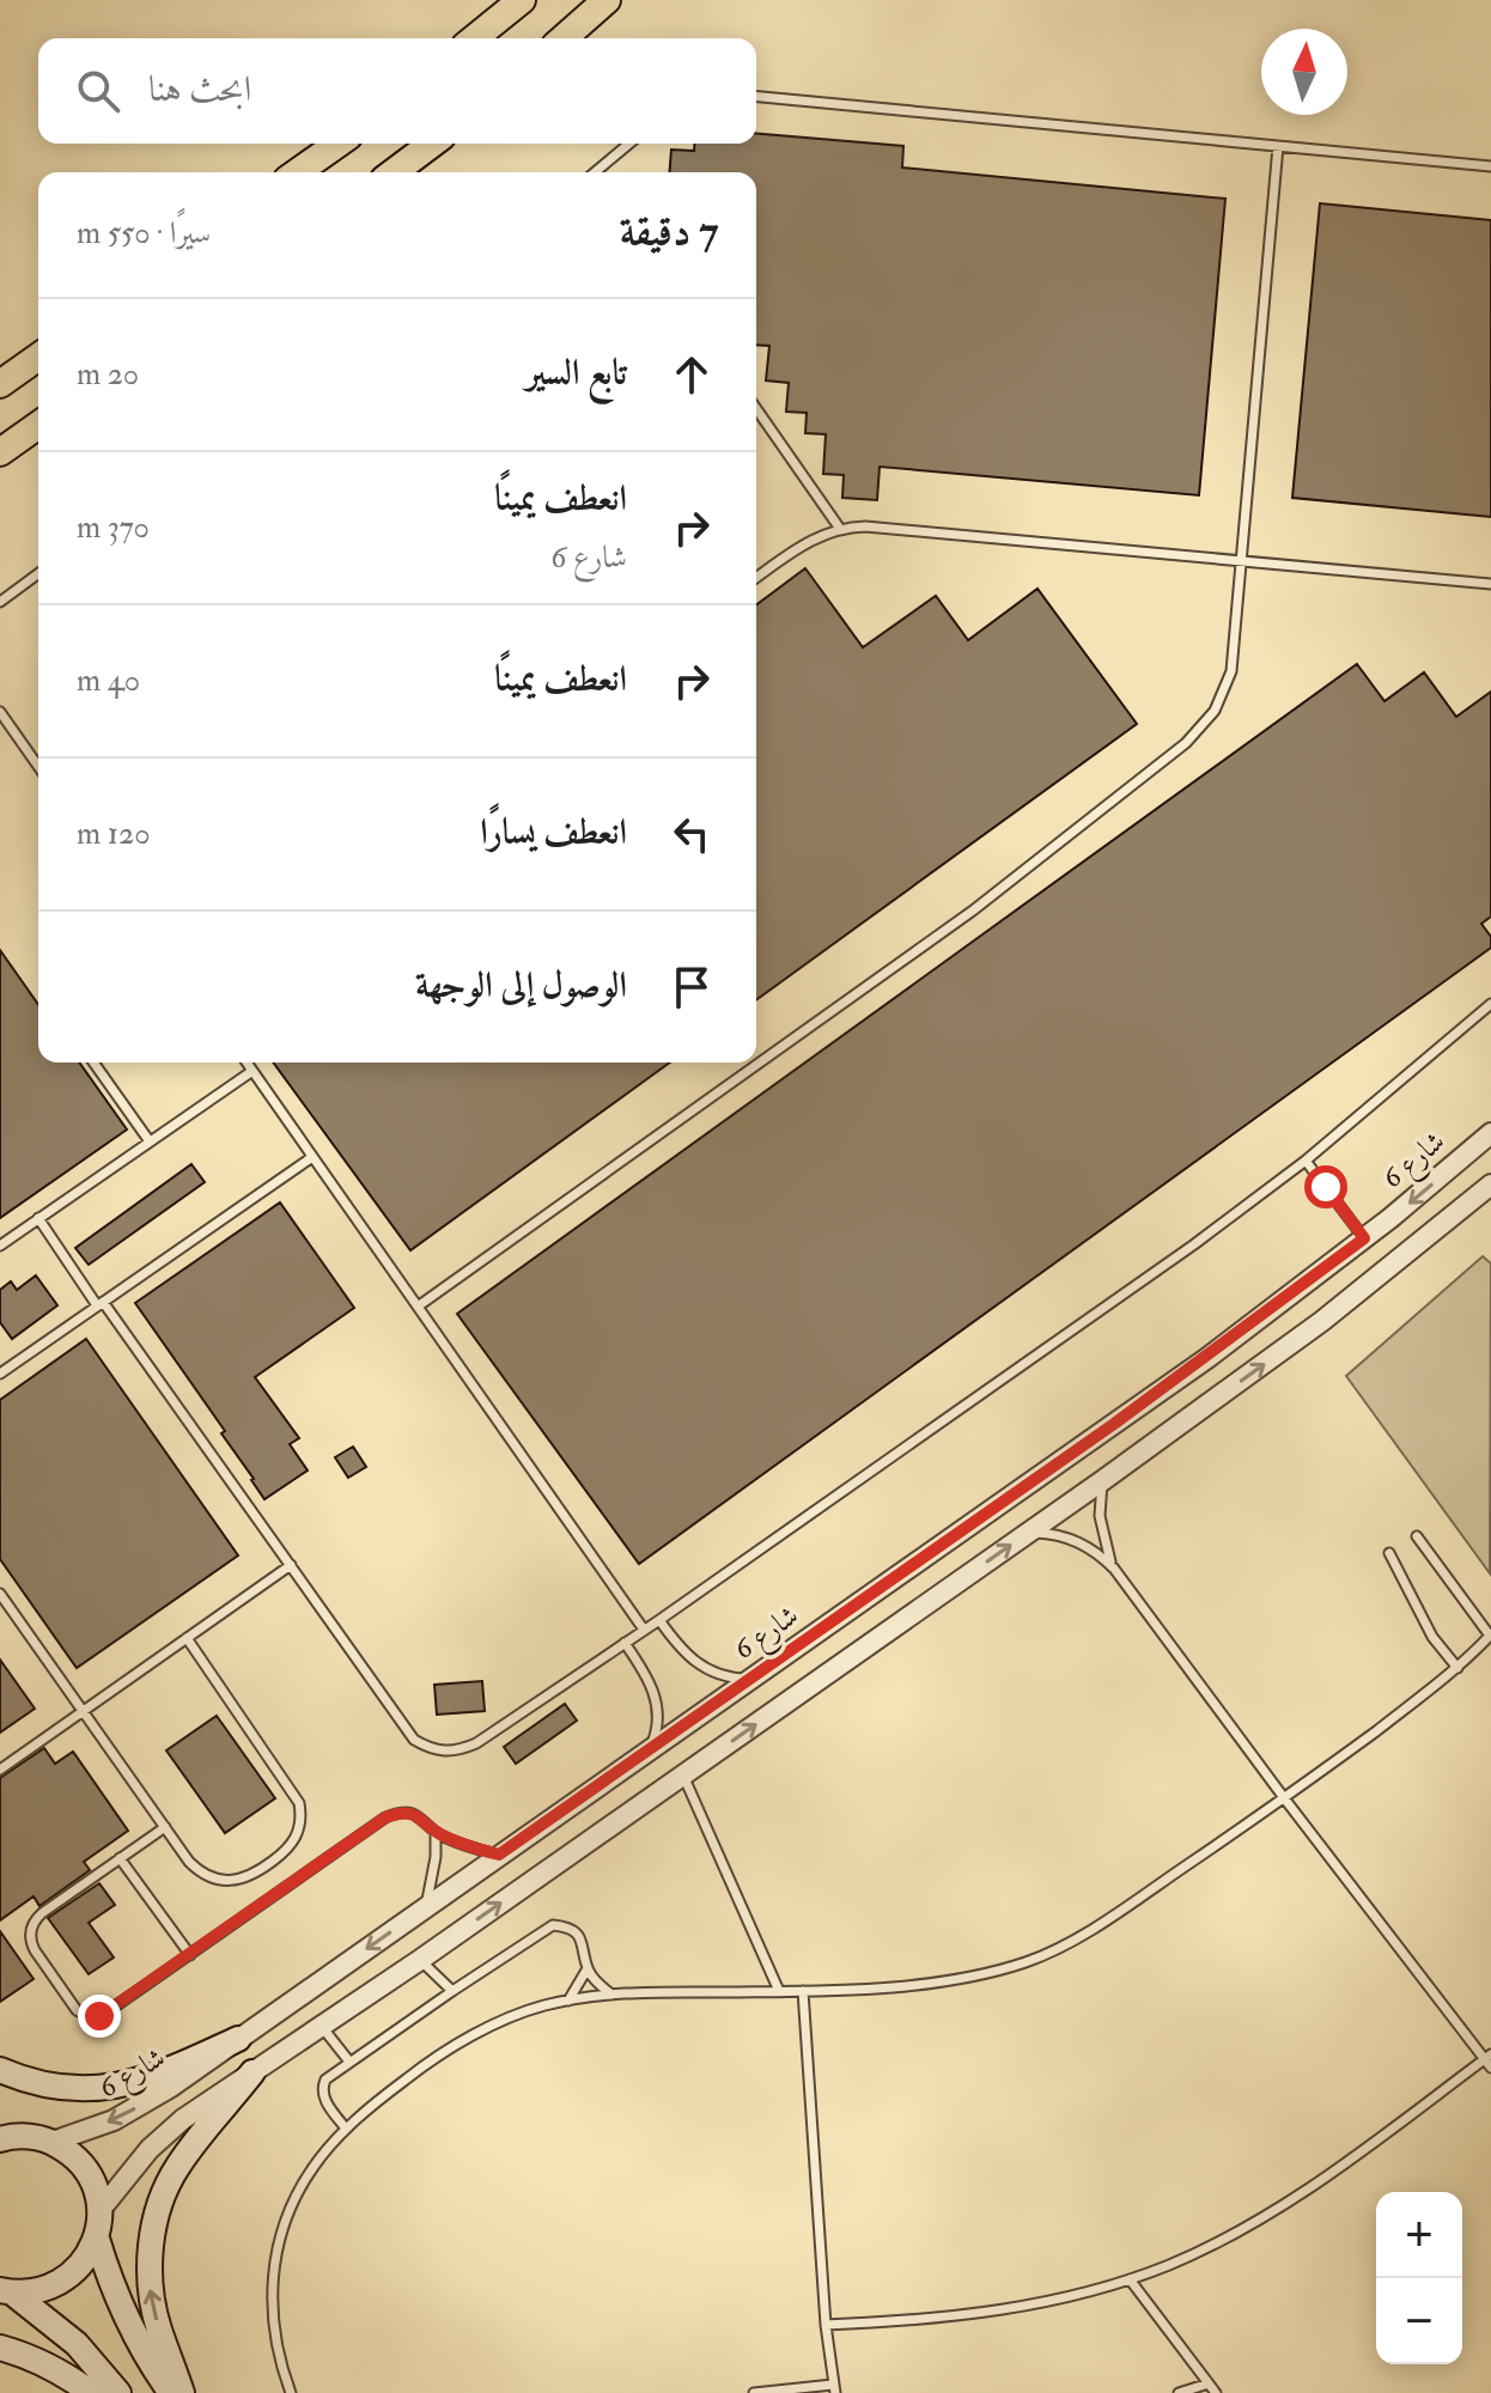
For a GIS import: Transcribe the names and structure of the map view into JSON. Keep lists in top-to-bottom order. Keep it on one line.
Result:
{"streets":{"street":["شارع 6"]},"north":"top","page":{"search":"ابحث هنا","heading":["7 دقيقة","سيرًا · 550 m"],"list":[["تابع السير","20 m"],["انعطف يمينًا","شارع 6","370 m"],["انعطف يمينًا","40 m"],["انعطف يسارًا","120 m"],"الوصول إلى الوجهة"],"map_buttons":["+","−"]}}
